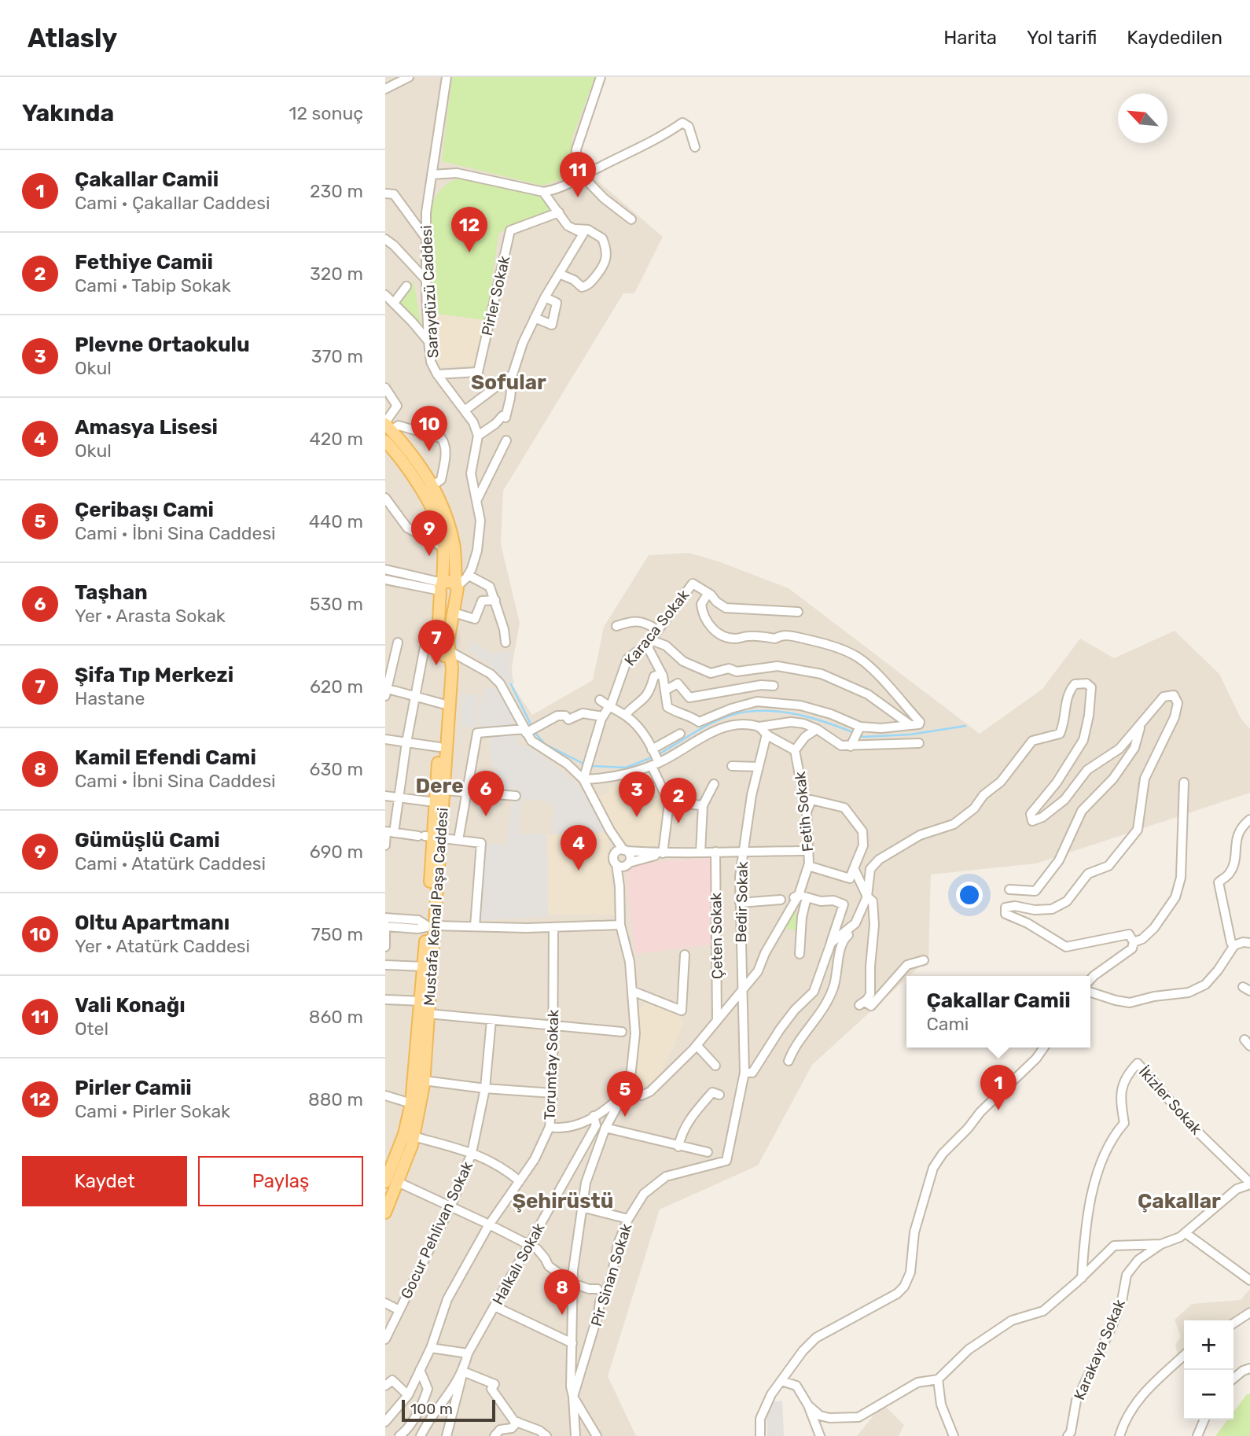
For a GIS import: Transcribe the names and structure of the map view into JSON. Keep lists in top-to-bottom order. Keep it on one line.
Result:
{"streets":{"main road":["Mustafa Kemal Paşa Caddesi"],"street":["Saraydüzü Caddesi","Pirler Sokak","Karaca Sokak","Fetih Sokak","Bedir Sokak","Çeten Sokak","Torumtay Sokak","İkizler Sokak","Gocur Pehlivan Sokak","Halkalı Sokak","Pir Sinan Sokak","Karakaya Sokak"]},"crossings":[["Saraydüzü Caddesi","Pirler Sokak"],["Fetih Sokak","Bedir Sokak"],["Fetih Sokak","Çeten Sokak"],["Bedir Sokak","Pir Sinan Sokak"]],"districts":["Sofular","Dere","Şehirüstü","Çakallar"],"scale_bar":"100 m","north":"top left","page":{"header":"Atlasly","nav":["Harita","Yol tarifi","Kaydedilen"],"heading":["Yakında","12 sonuç"],"list":[{"mark":"1","name":"Çakallar Camii","note":"Cami · Çakallar Caddesi","value":"230 m"},{"mark":"2","name":"Fethiye Camii","note":"Cami · Tabip Sokak","value":"320 m"},{"mark":"3","name":"Plevne Ortaokulu","note":"Okul","value":"370 m"},{"mark":"4","name":"Amasya Lisesi","note":"Okul","value":"420 m"},{"mark":"5","name":"Çeribaşı Cami","note":"Cami · İbni Sina Caddesi","value":"440 m"},{"mark":"6","name":"Taşhan","note":"Yer · Arasta Sokak","value":"530 m"},{"mark":"7","name":"Şifa Tıp Merkezi","note":"Hastane","value":"620 m"},{"mark":"8","name":"Kamil Efendi Cami","note":"Cami · İbni Sina Caddesi","value":"630 m"},{"mark":"9","name":"Gümüşlü Cami","note":"Cami · Atatürk Caddesi","value":"690 m"},{"mark":"10","name":"Oltu Apartmanı","note":"Yer · Atatürk Caddesi","value":"750 m"},{"mark":"11","name":"Vali Konağı","note":"Otel","value":"860 m"},{"mark":"12","name":"Pirler Camii","note":"Cami · Pirler Sokak","value":"880 m"}],"pins":["11","12","10","9","7","6","3","2","4","1","5","8"],"popup":["Çakallar Camii","Cami"],"buttons":["Kaydet","Paylaş"],"map_buttons":["+","−"],"scale":"100 m"}}
